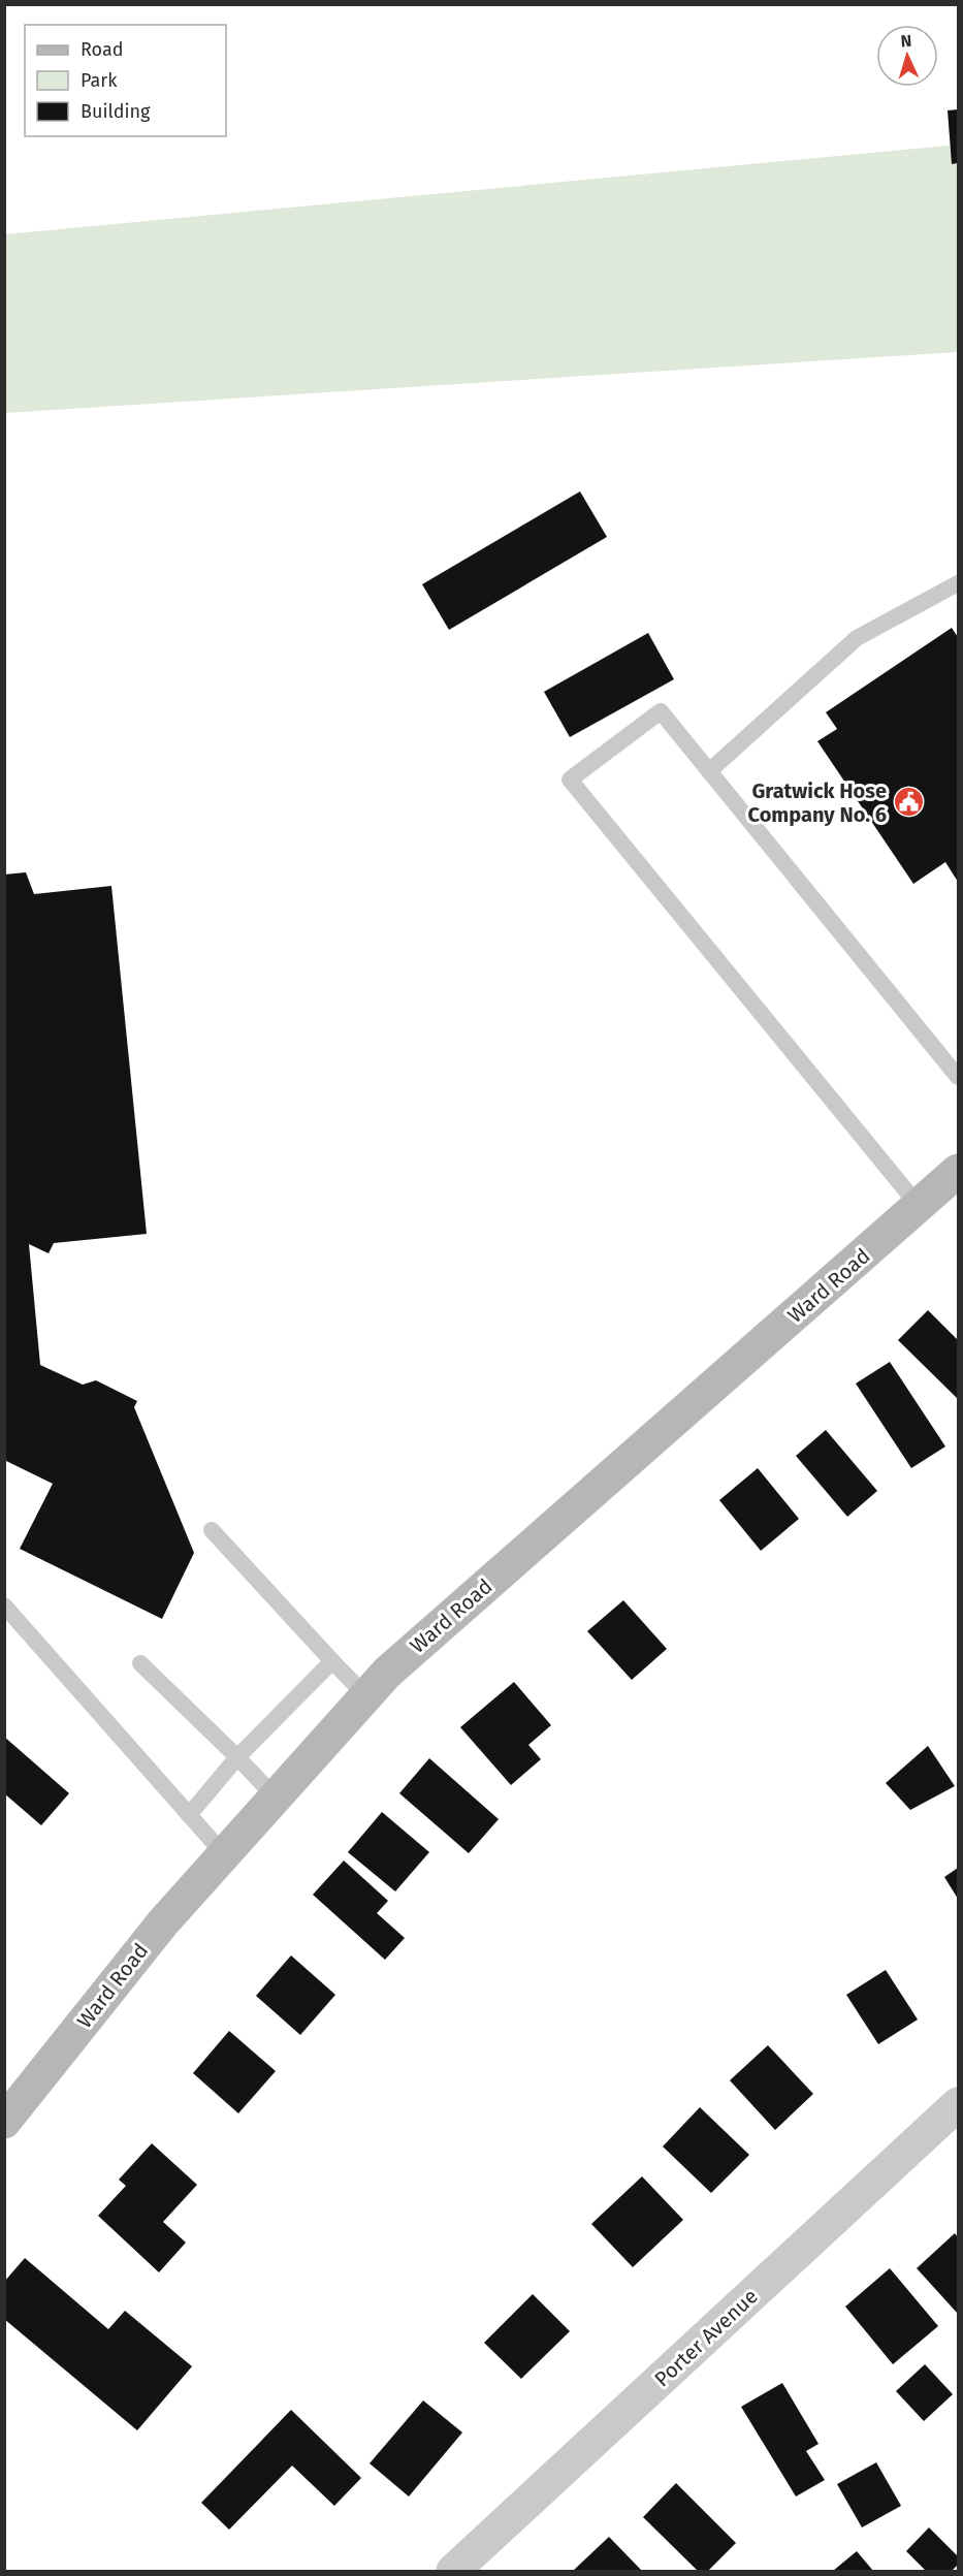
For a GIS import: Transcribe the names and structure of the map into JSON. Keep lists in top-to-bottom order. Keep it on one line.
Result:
{"streets":{"main road":["Ward Road"],"street":["Porter Avenue"]},"places":{"public building":["Gratwick Hose Company No. 6"]},"legend":["Road","Park","Building"],"north":"top"}
